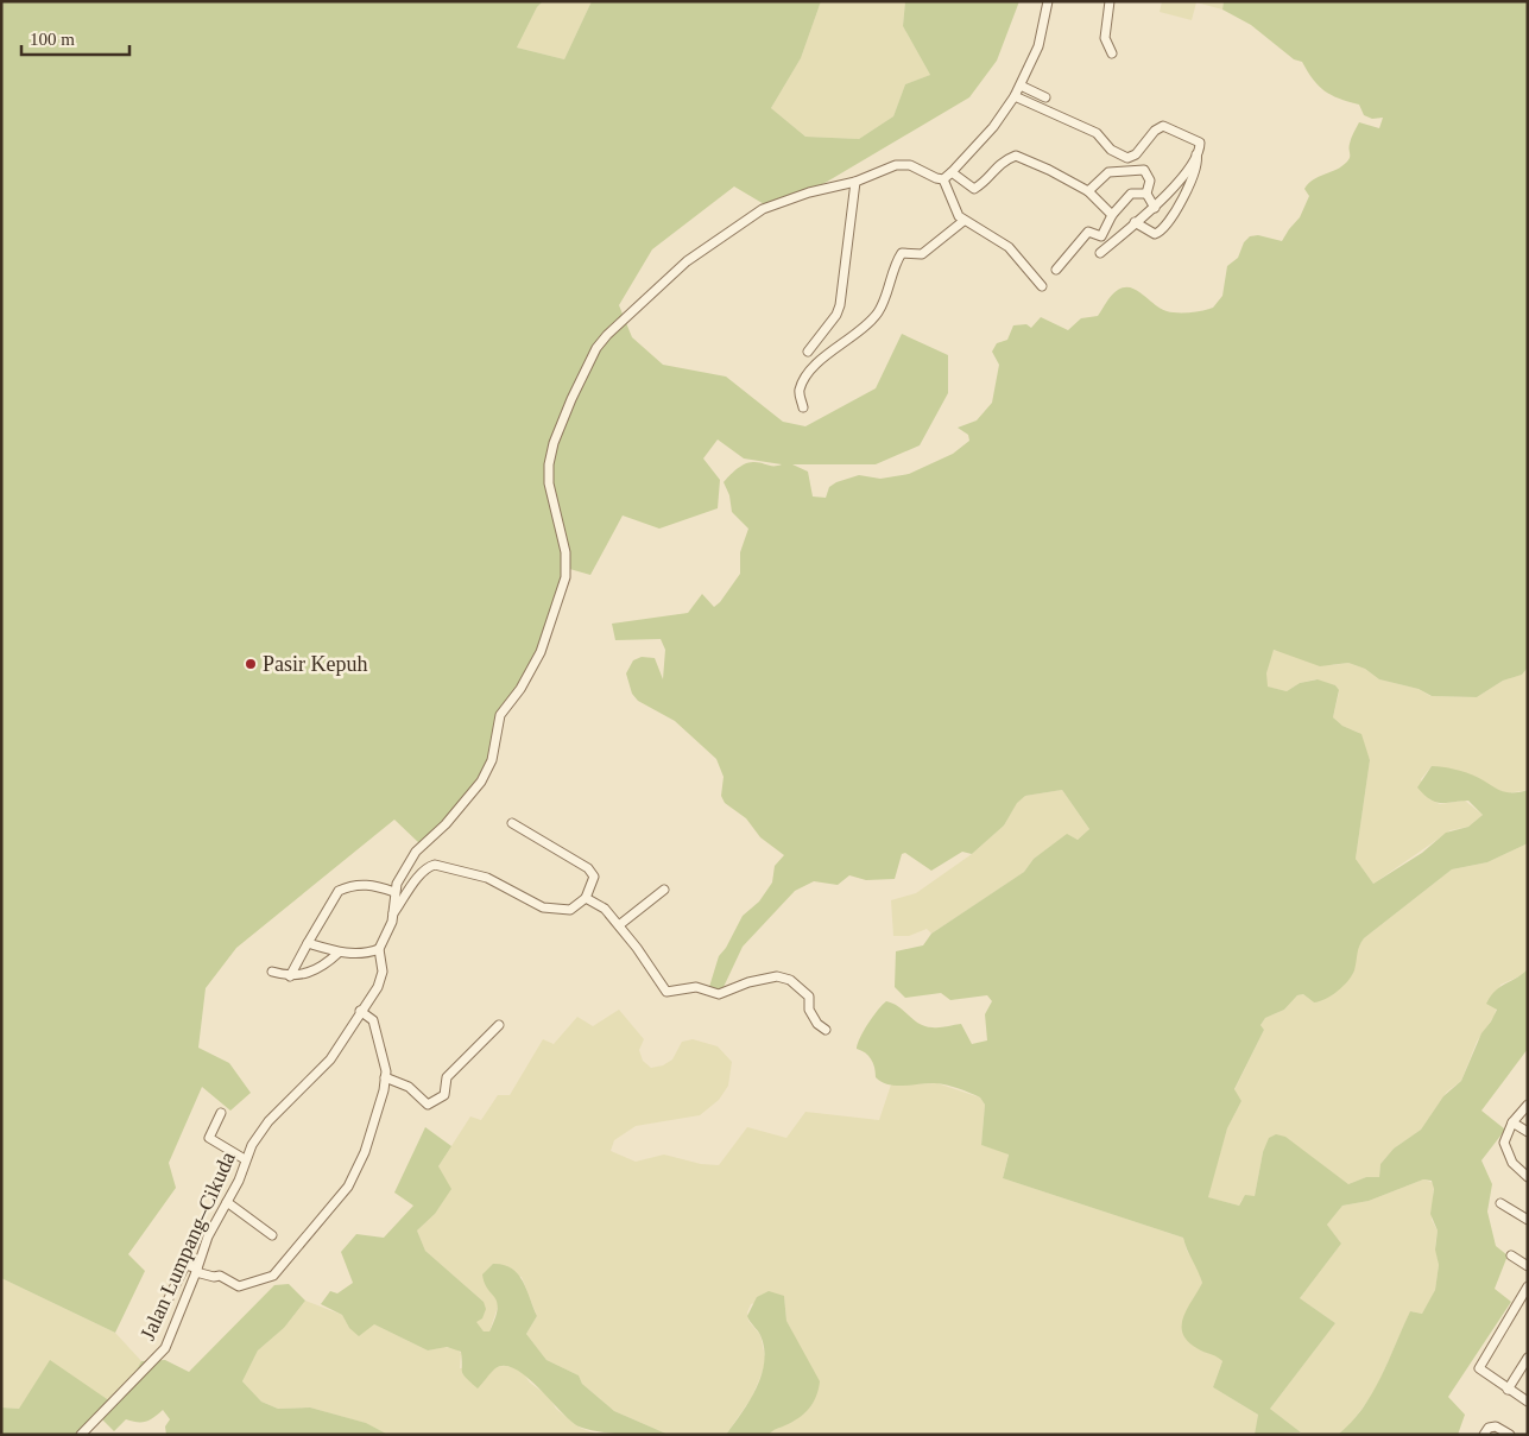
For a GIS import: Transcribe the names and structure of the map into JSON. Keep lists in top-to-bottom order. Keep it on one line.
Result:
{"streets":{"street":["Jalan Lumpang–Cikuda"]},"places":["Pasir Kepuh"],"scale_bar":"100 m"}
